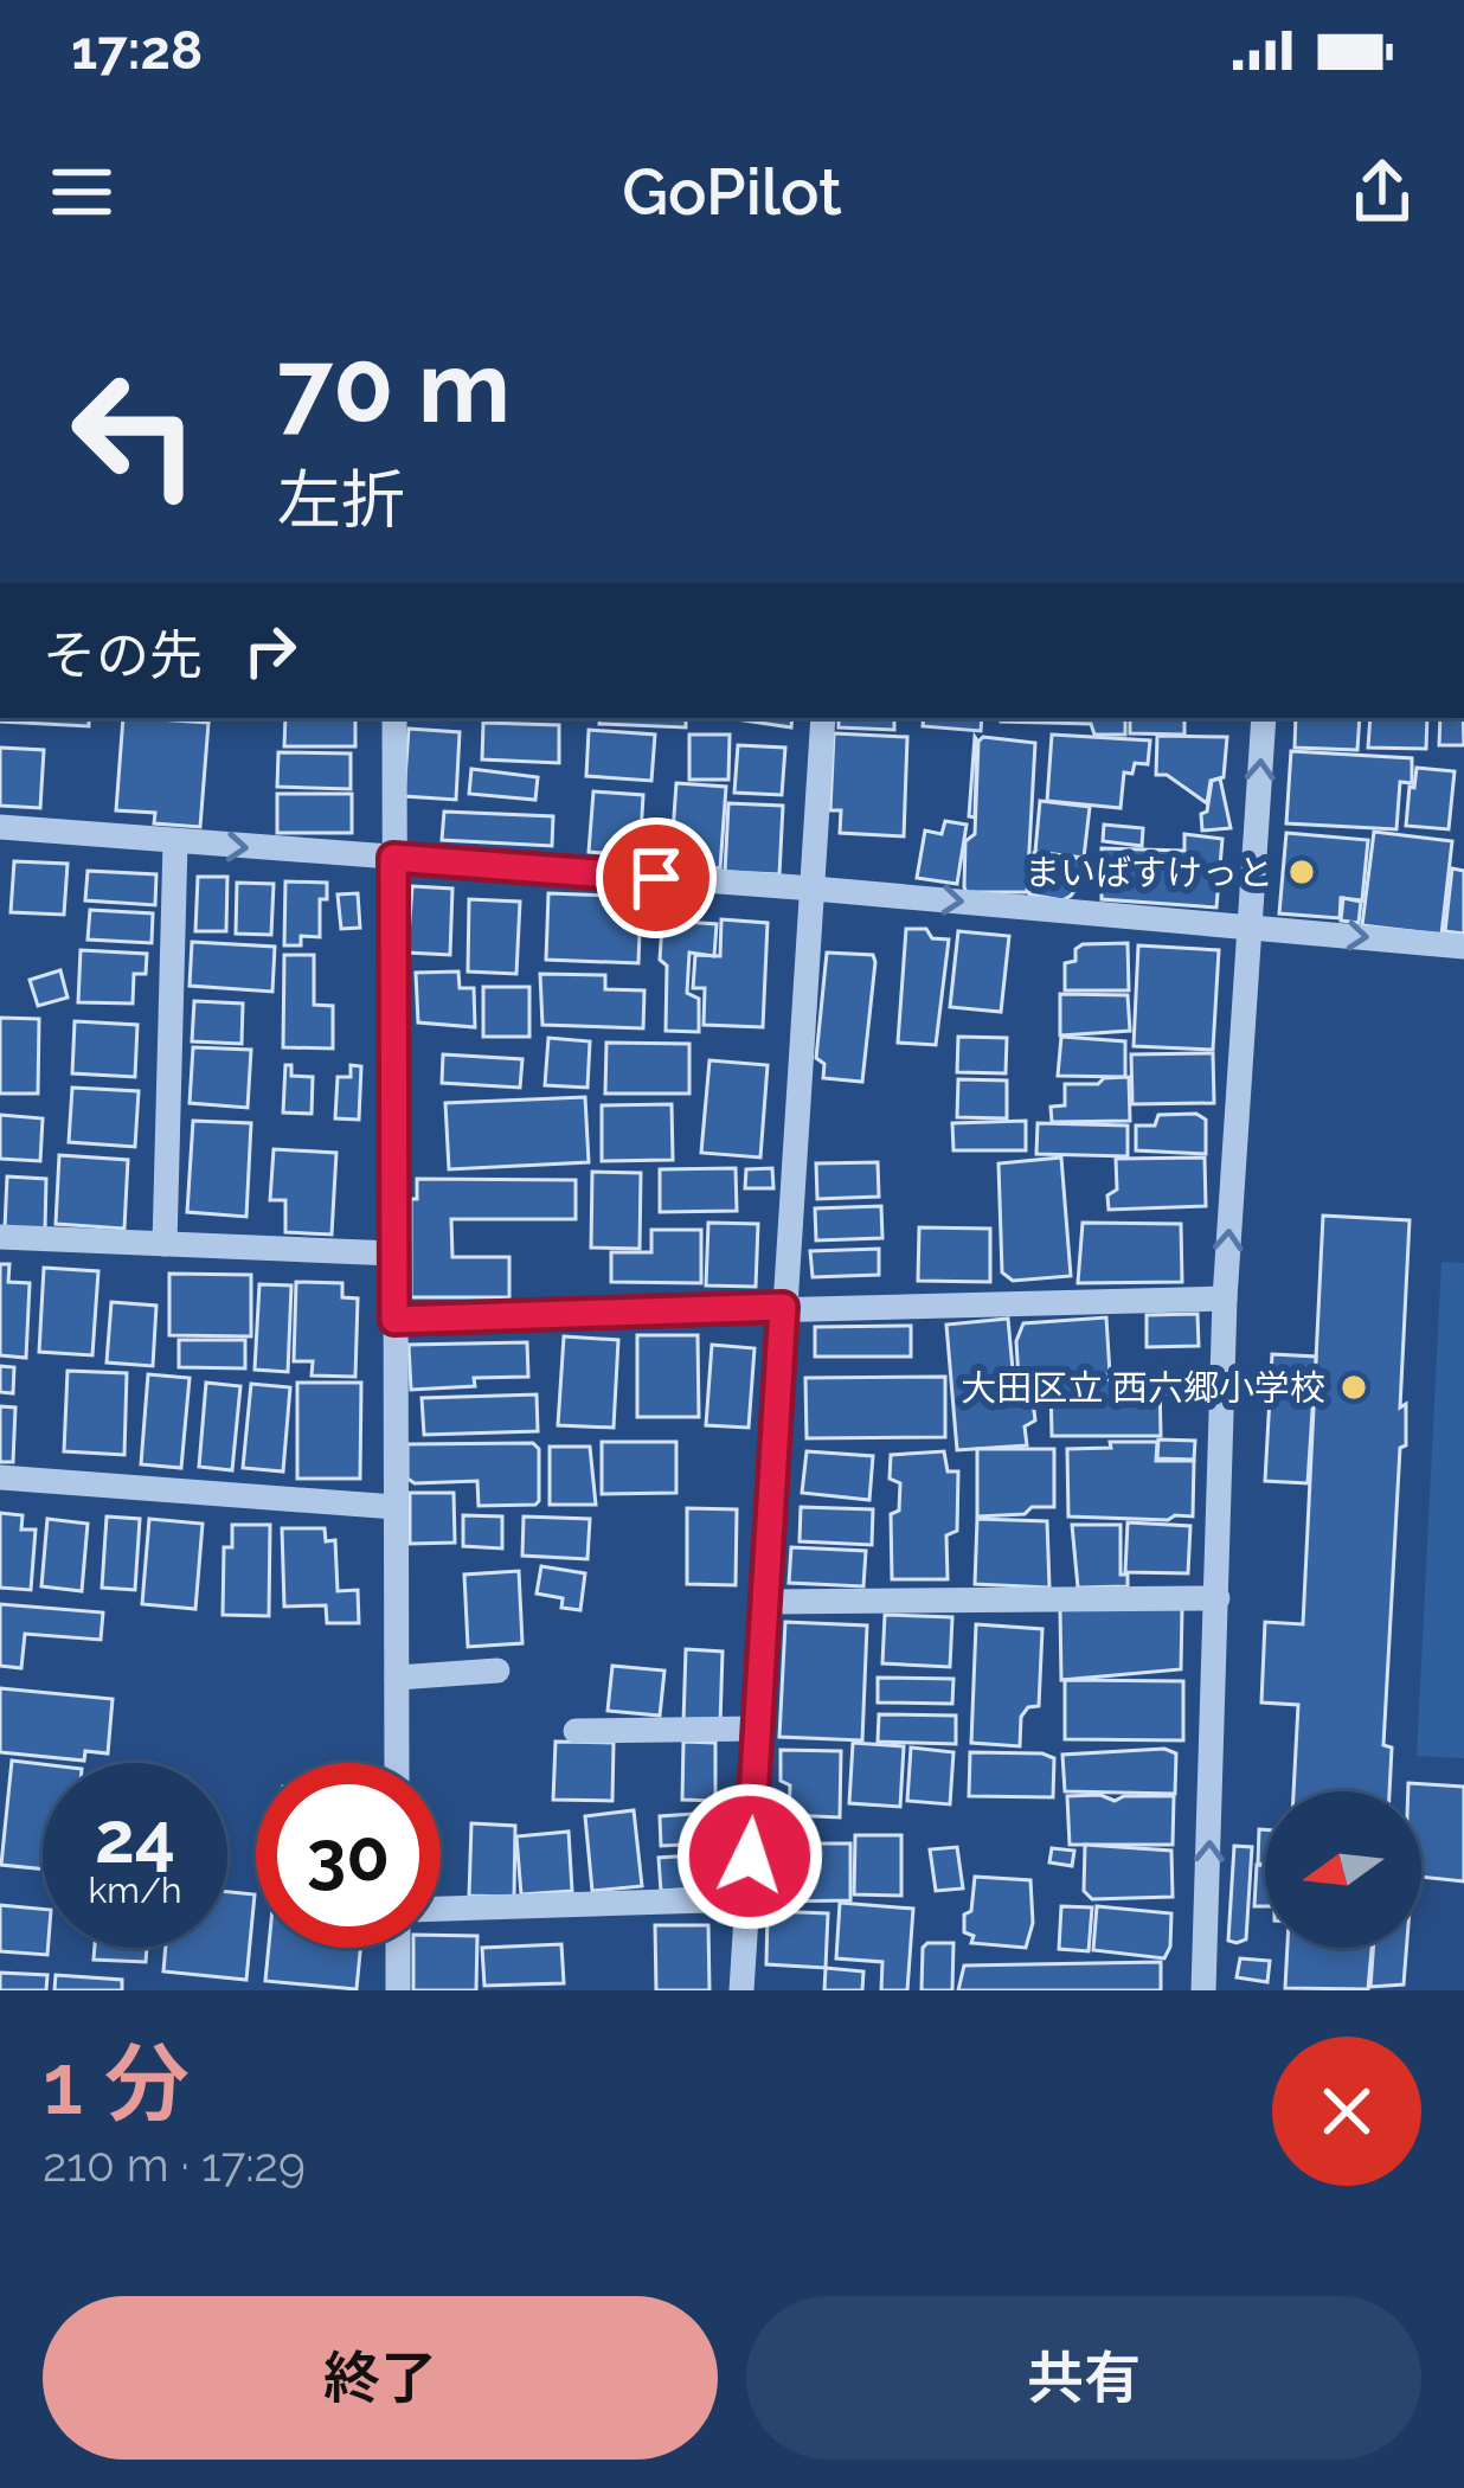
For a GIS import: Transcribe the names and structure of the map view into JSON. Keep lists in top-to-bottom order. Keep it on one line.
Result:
{"places":["まいばすけっと","大田区立 西六郷小学校"],"north":"left","page":{"status":"17:28","header":"GoPilot","turn":["70 m","左折"],"then":"その先","speed":"24 km/h","limit":"30","heading":["1 分","210 m · 17:29"],"buttons":["終了","共有"]}}
